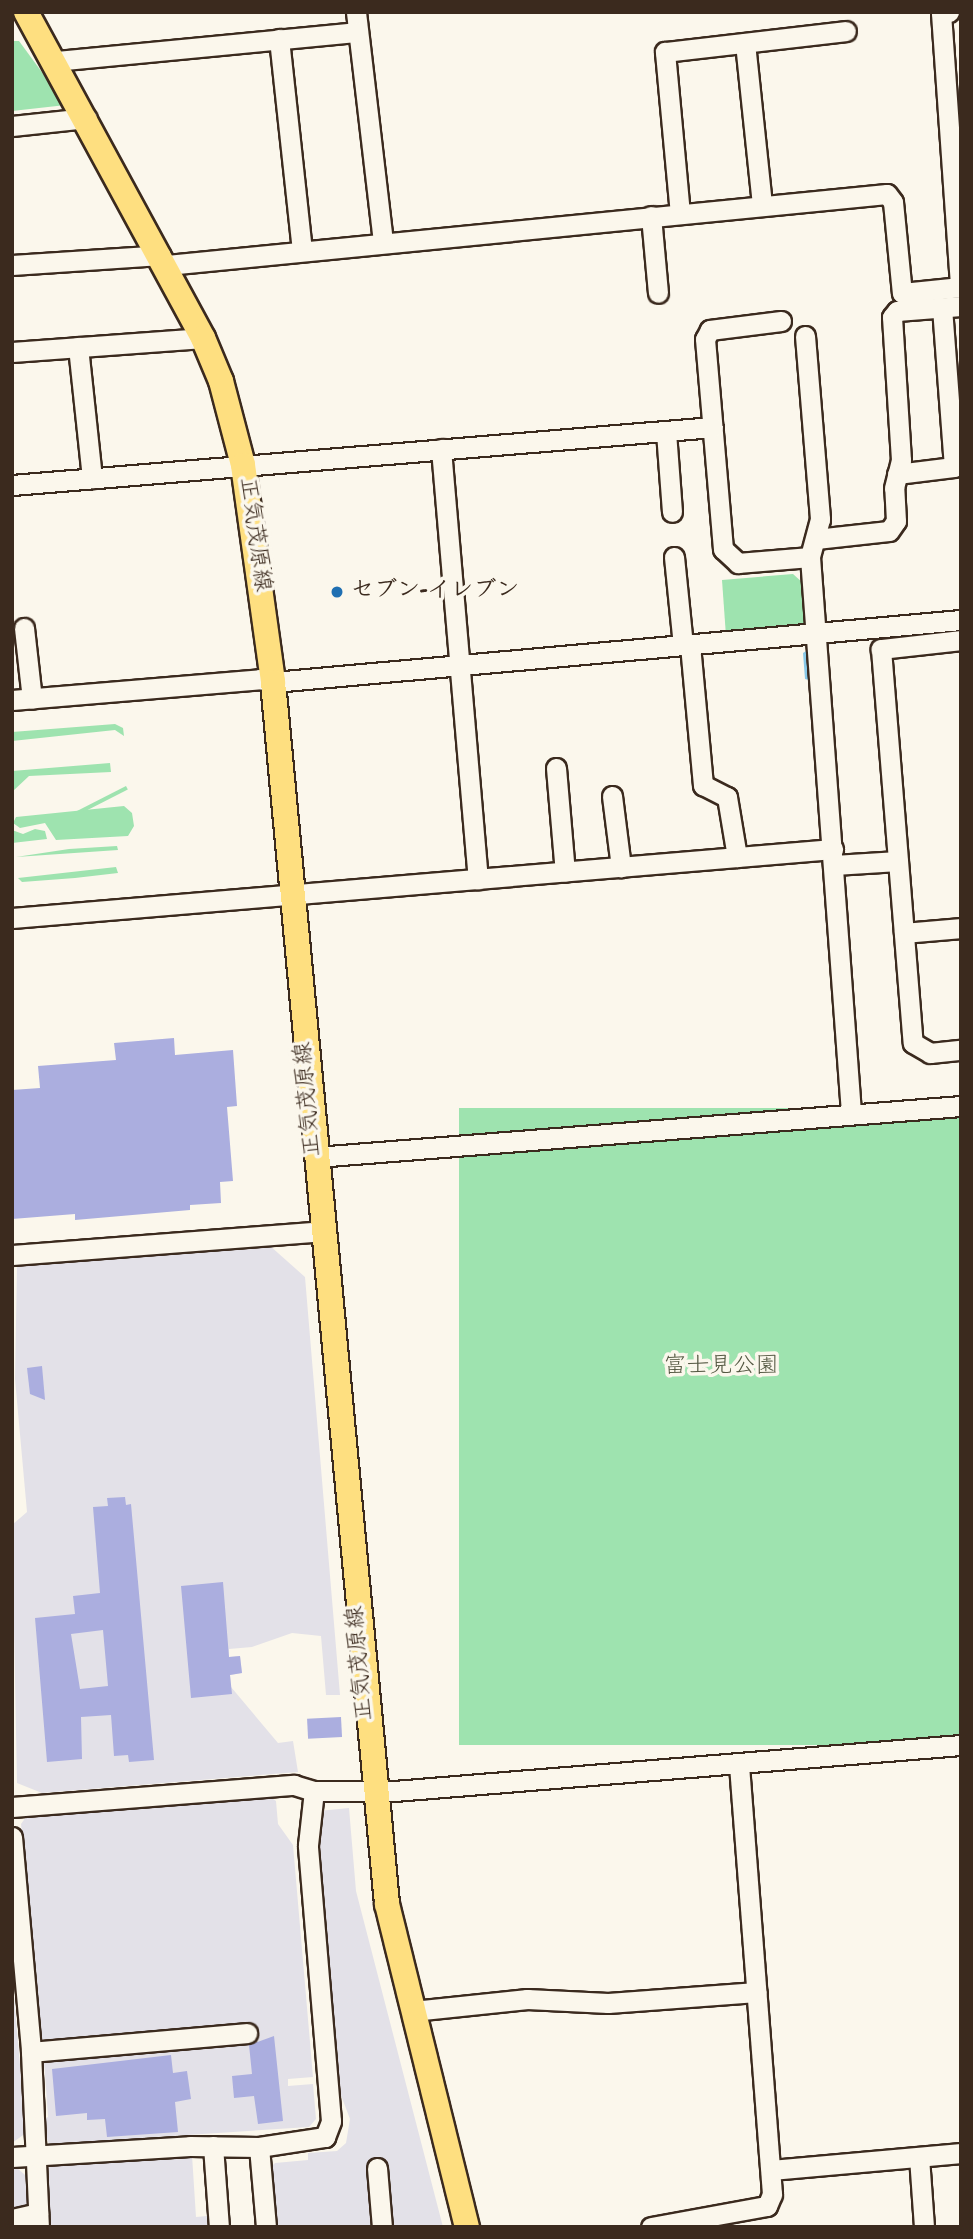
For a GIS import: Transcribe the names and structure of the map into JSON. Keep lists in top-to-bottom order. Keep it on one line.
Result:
{"streets":{"main road":["正気茂原線"]},"parks":["富士見公園"],"places":["セブン-イレブン"]}
